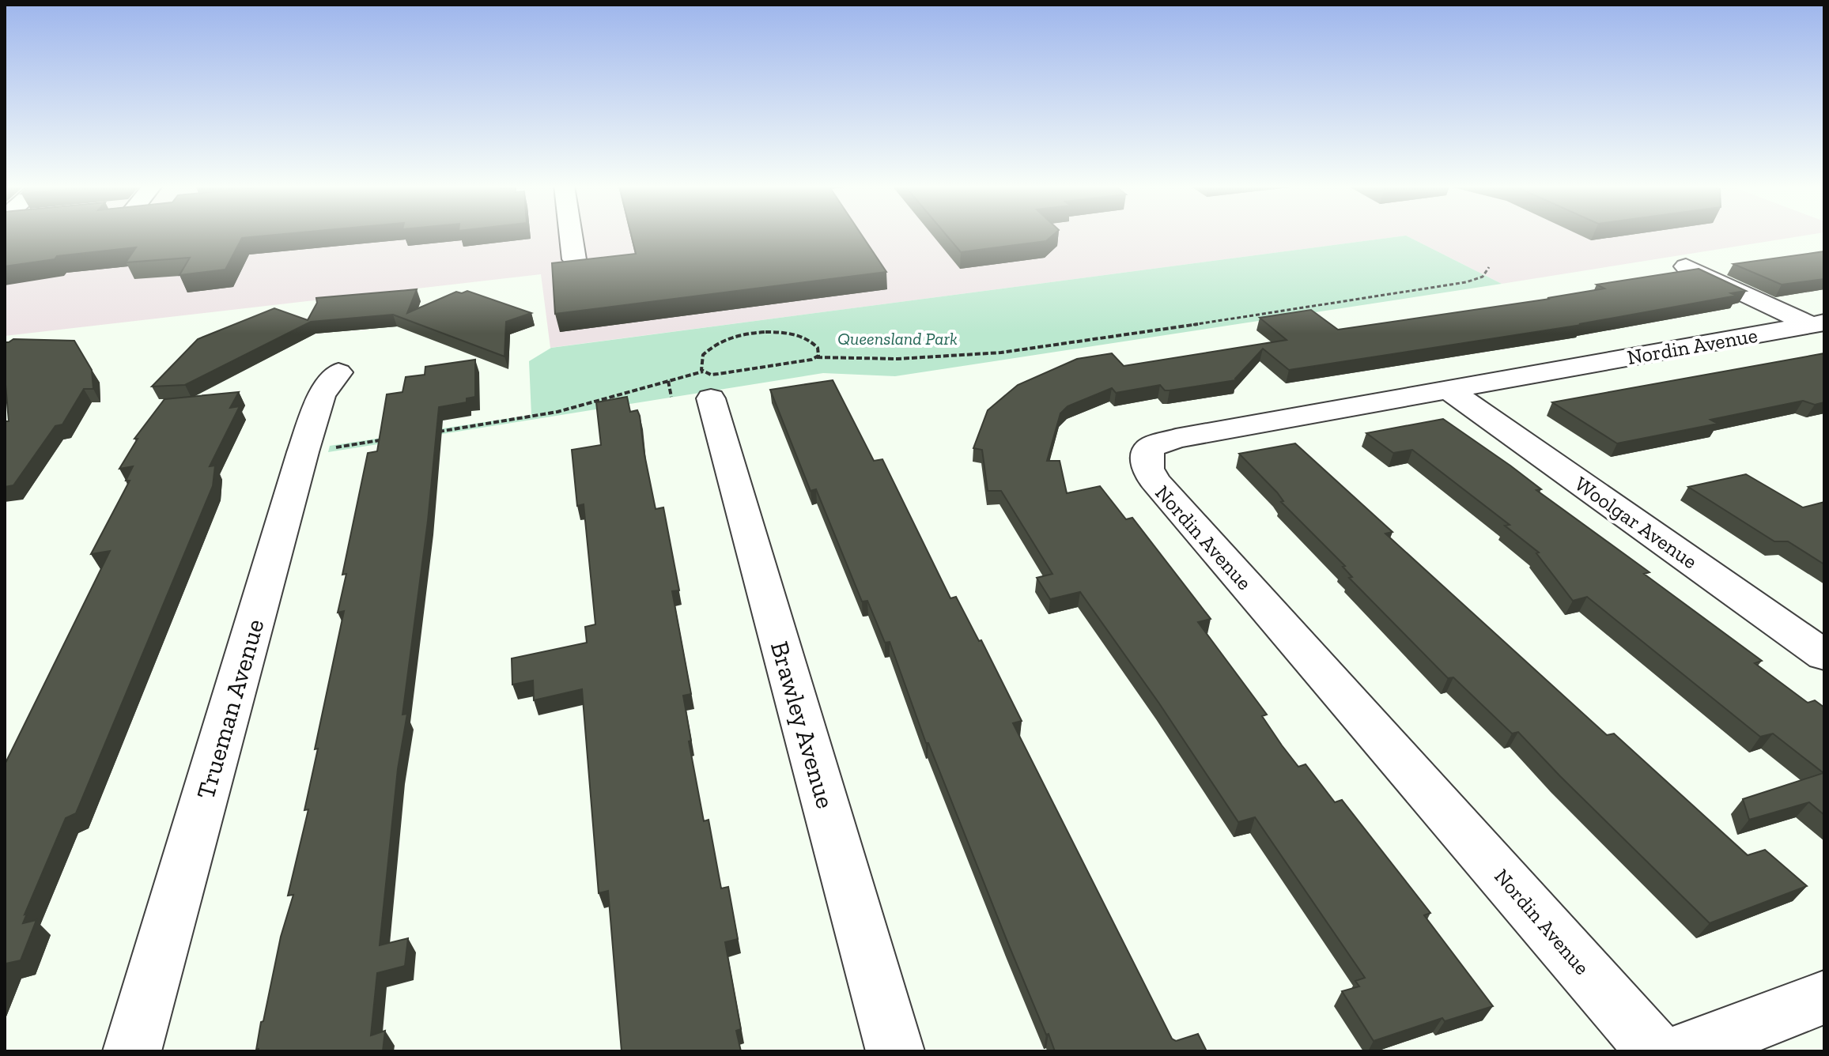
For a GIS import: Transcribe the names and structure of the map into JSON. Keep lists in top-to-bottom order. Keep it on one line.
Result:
{"streets":{"street":["Nordin Avenue","Woolgar Avenue","Trueman Avenue","Brawley Avenue"]},"crossings":[["Nordin Avenue","Woolgar Avenue"]],"parks":["Queensland Park"]}
